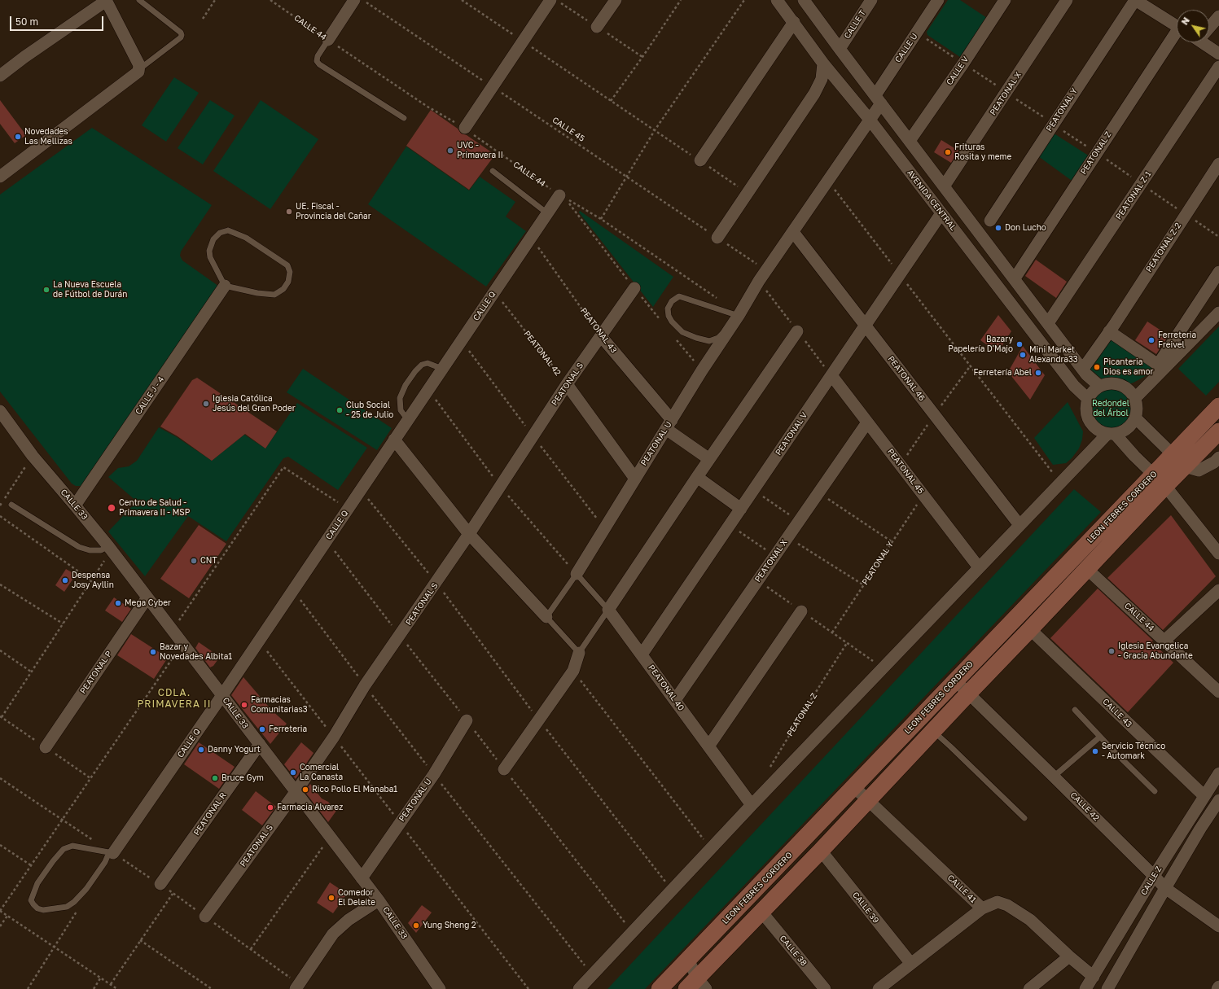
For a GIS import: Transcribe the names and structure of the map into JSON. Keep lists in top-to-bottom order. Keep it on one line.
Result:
{"streets":{"street":["CALLE T","CALLE 44","CALLE U","CALLE V","PEATONAL X","PEATONAL Y","PEATONAL Z","PEATONAL Z-1","AVENIDA CENTRAL","PEATONAL Z-2","CALLE Q","PEATONAL 43","PEATONAL 46","PEATONAL S","CALLE J - 4","PEATONAL V","PEATONAL U","PEATONAL 45","CALLE 33","LEON FEBRES CORDERO","PEATONAL P","PEATONAL 40","CALLE 43","CALLE 42","PEATONAL R","CALLE Z","CALLE 41","CALLE 39","CALLE 38"],"path":["CALLE 45","PEATONAL 42"]},"crossings":[["CALLE 44","CALLE Q"],["CALLE 44","LEON FEBRES CORDERO"],["CALLE U","AVENIDA CENTRAL"],["CALLE U","PEATONAL 46"],["CALLE U","PEATONAL U"],["PEATONAL X","PEATONAL 45"],["PEATONAL X","PEATONAL 40"],["PEATONAL Y","PEATONAL 45"],["CALLE 45","PEATONAL U"],["AVENIDA CENTRAL","PEATONAL V"],["CALLE Q","PEATONAL 43"],["CALLE Q","PEATONAL 42"],["CALLE Q","CALLE 33"],["PEATONAL 43","PEATONAL S"],["PEATONAL 43","PEATONAL U"],["PEATONAL 42","PEATONAL S"],["PEATONAL 46","PEATONAL V"],["PEATONAL 46","PEATONAL U"],["PEATONAL S","CALLE 33"],["CALLE J - 4","CALLE 33"],["PEATONAL V","PEATONAL 45"],["PEATONAL V","PEATONAL 40"],["PEATONAL U","CALLE 33"],["PEATONAL U","PEATONAL 40"],["CALLE 33","PEATONAL P"],["CALLE 33","PEATONAL R"],["LEON FEBRES CORDERO","CALLE 43"],["LEON FEBRES CORDERO","CALLE 42"],["LEON FEBRES CORDERO","CALLE 41"],["LEON FEBRES CORDERO","CALLE 39"],["LEON FEBRES CORDERO","CALLE 38"],["CALLE 43","CALLE Z"],["CALLE 42","CALLE Z"],["CALLE Z","CALLE 41"]],"districts":["CDLA. PRIMAVERA II"],"parks":["Redondel del Árbol"],"places":["Novedades Las Mellizas","UVC - Primavera II","Frituras Rosita y meme","UE. Fiscal - Provincia del Cañar","Don Lucho","La Nueva Escuela de Fútbol de Durán","Ferreteria Freivel","Bazary Papelería D'Majo","Mini Market Alexandra33","Picanteria Dios es amor","Ferretería Abel","Iglesia Católica Jesús del Gran Poder","Club Social - 25 de Julio","Centro de Salud - Primavera II - MSP","CNT","Despensa Josy Ayllin","Mega Cyber","Iglesia Evangelica - Gracia Abundante","Bazar y Novedades Albita1","Farmacias Comunitarias3","Ferreteria","Danny Yogurt","Servicio Técnico - Automark","Comercial La Canasta","Bruce Gym","Rico Pollo El Manaba1","Farmacia Alvarez","Comedor El Deleite","Yung Sheng 2"],"scale_bar":"50 m","north":"top left"}
